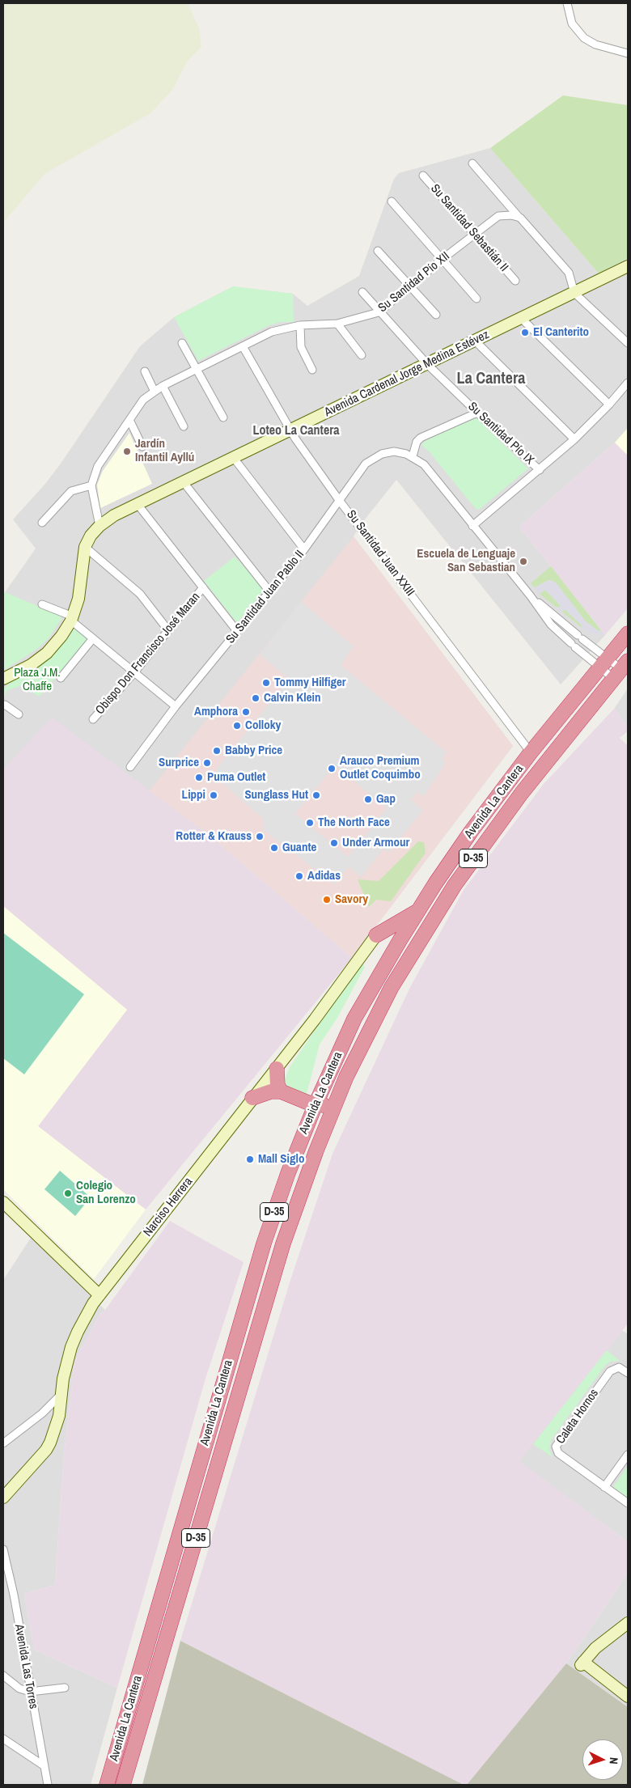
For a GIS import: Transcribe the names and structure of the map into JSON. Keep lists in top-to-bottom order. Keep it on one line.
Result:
{"streets":{"highway":["Avenida La Cantera","D-35"],"street":["Su Santidad Sebastián II","Su Santidad Pío XII","Avenida Cardenal Jorge Medina Estévez","Su Santidad Pío IX","Su Santidad Juan XXIII","Su Santidad Juan Pablo II","Obispo Don Francisco José Maran","Narciso Herrera","Caleta Hornos","Avenida Las Torres"]},"crossings":[["Su Santidad Sebastián II","Su Santidad Pío XII"],["Su Santidad Pío XII","Avenida Cardenal Jorge Medina Estévez"],["Su Santidad Pío XII","Su Santidad Pío IX"],["Su Santidad Pío XII","Su Santidad Juan XXIII"],["Avenida Cardenal Jorge Medina Estévez","Su Santidad Pío IX"],["Avenida Cardenal Jorge Medina Estévez","Su Santidad Juan XXIII"],["Su Santidad Juan XXIII","Su Santidad Juan Pablo II"],["Su Santidad Juan XXIII","Avenida La Cantera"],["Su Santidad Juan Pablo II","Avenida La Cantera"]],"districts":["La Cantera","Loteo La Cantera"],"parks":["Plaza J.M. Chaffe"],"places":["El Canterito","Jardín Infantil Ayllú","Escuela de Lenguaje San Sebastian","Tommy Hilfiger","Calvin Klein","Amphora","Colloky","Babby Price","Surprice","Arauco Premium Outlet Coquimbo","Puma Outlet","Lippi","Sunglass Hut","Gap","The North Face","Rotter & Krauss","Under Armour","Guante","Adidas","Savory","Mall Siglo","Colegio San Lorenzo"],"north":"right"}
